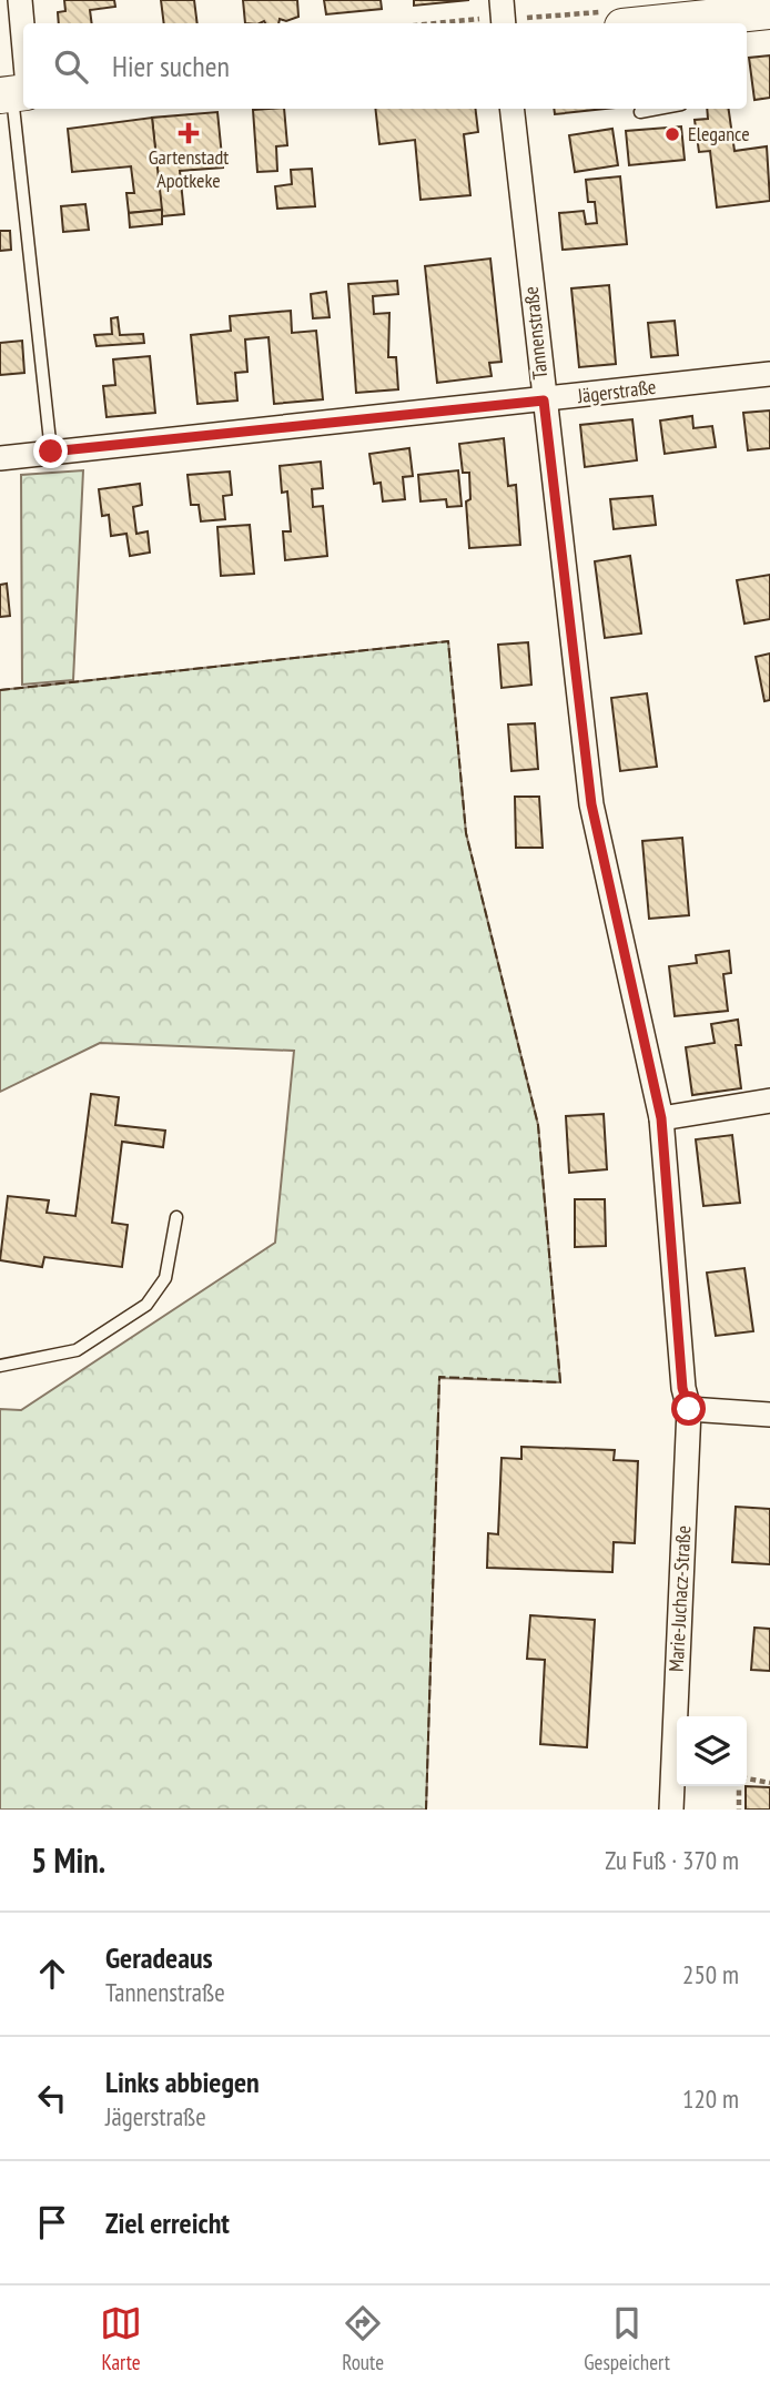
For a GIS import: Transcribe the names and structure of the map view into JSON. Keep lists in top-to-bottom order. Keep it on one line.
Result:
{"streets":{"street":["Tannenstraße","Jägerstraße","Marie-Juchacz-Straße"]},"crossings":[["Tannenstraße","Jägerstraße"],["Tannenstraße","Marie-Juchacz-Straße"]],"places":{"health":["Gartenstadt Apotkeke"],"other":["Elegance"]},"page":{"search":"Hier suchen","heading":["5 Min.","Zu Fuß · 370 m"],"list":[["Geradeaus","Tannenstraße","250 m"],["Links abbiegen","Jägerstraße","120 m"],"Ziel erreicht"],"nav":["Karte","Route","Gespeichert"]}}
